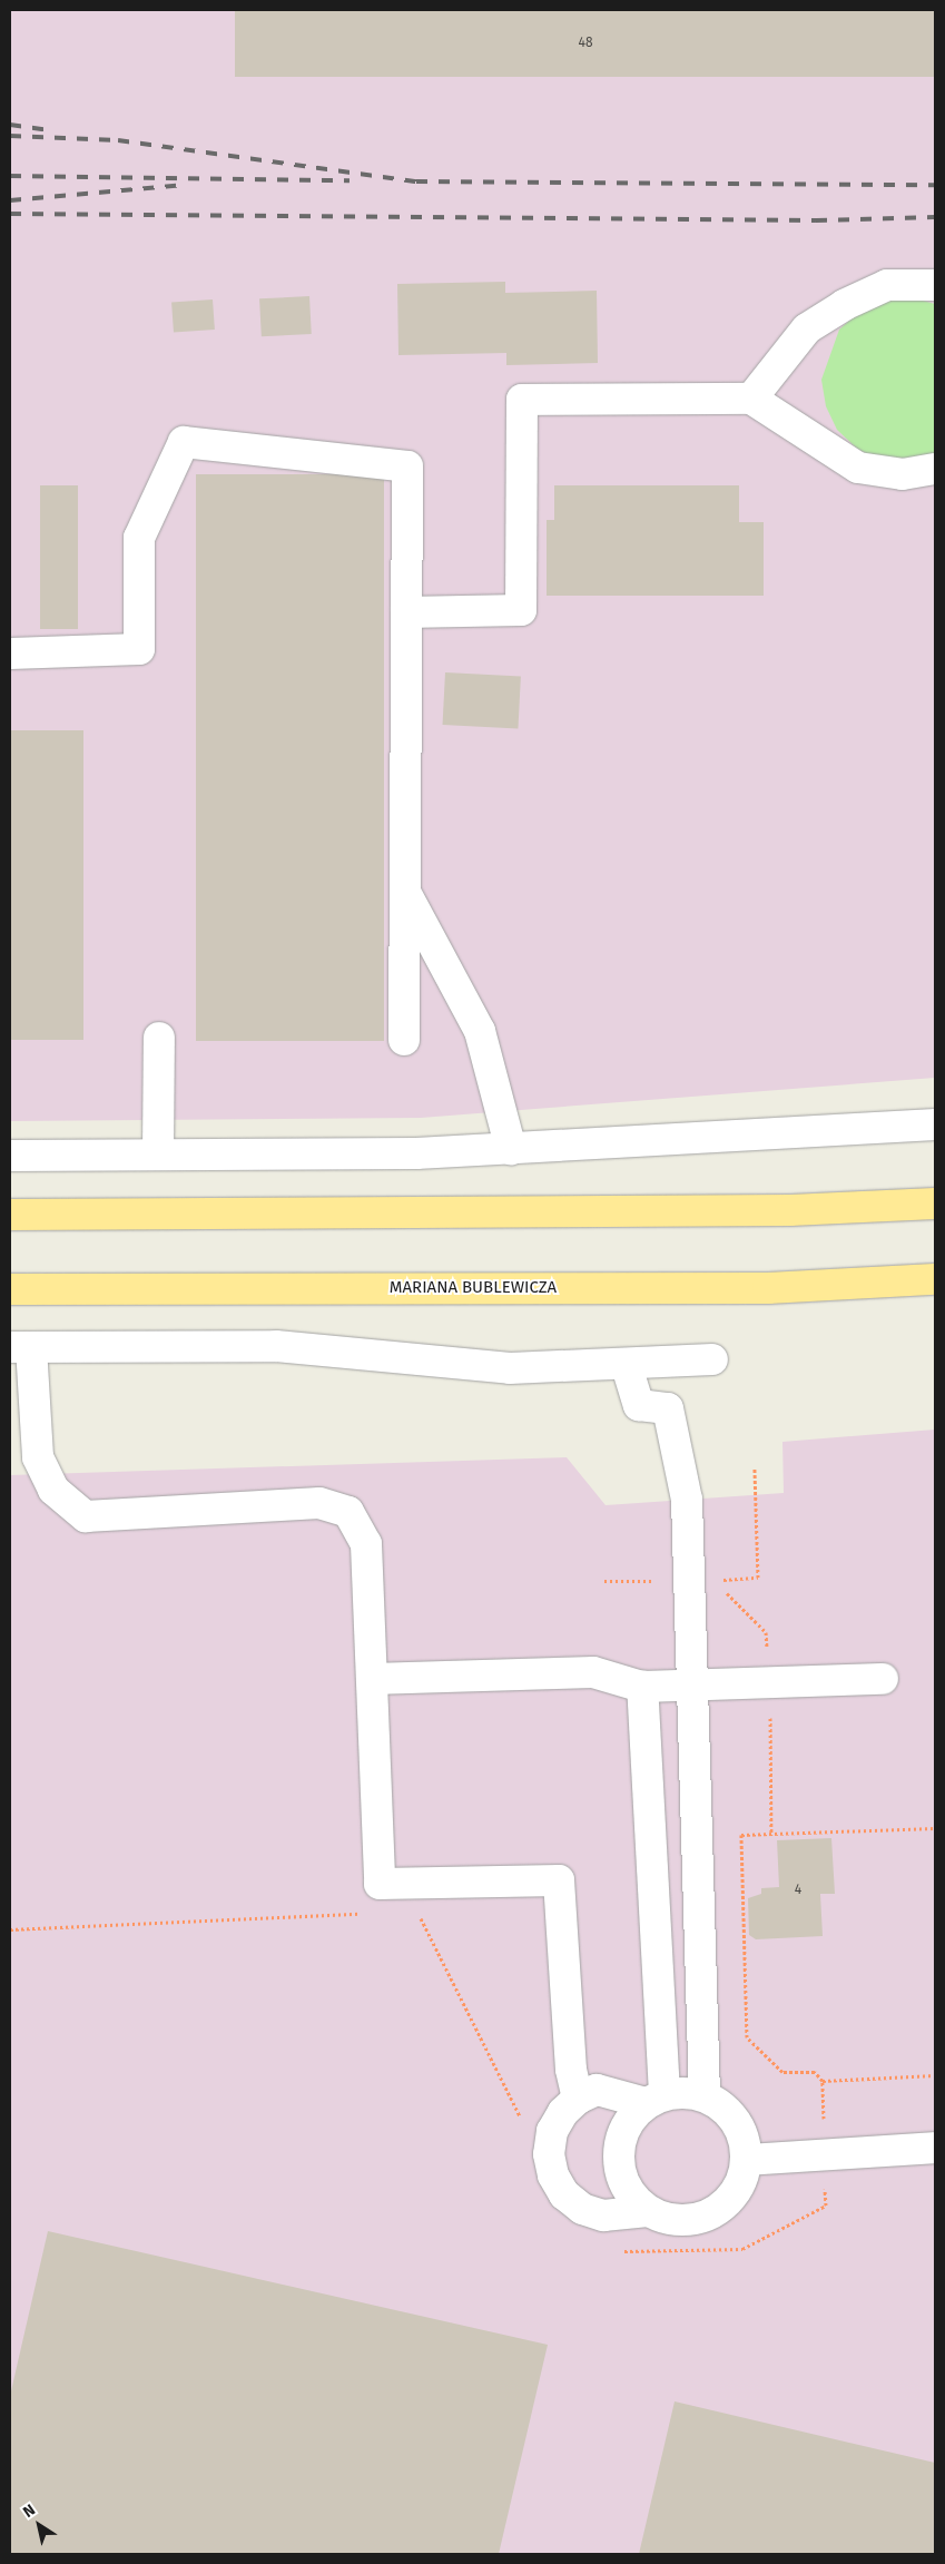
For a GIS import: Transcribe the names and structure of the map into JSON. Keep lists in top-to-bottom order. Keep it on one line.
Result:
{"streets":{"main road":["MARIANA BUBLEWICZA"]},"house_numbers":["48","4"],"north":"top left"}
